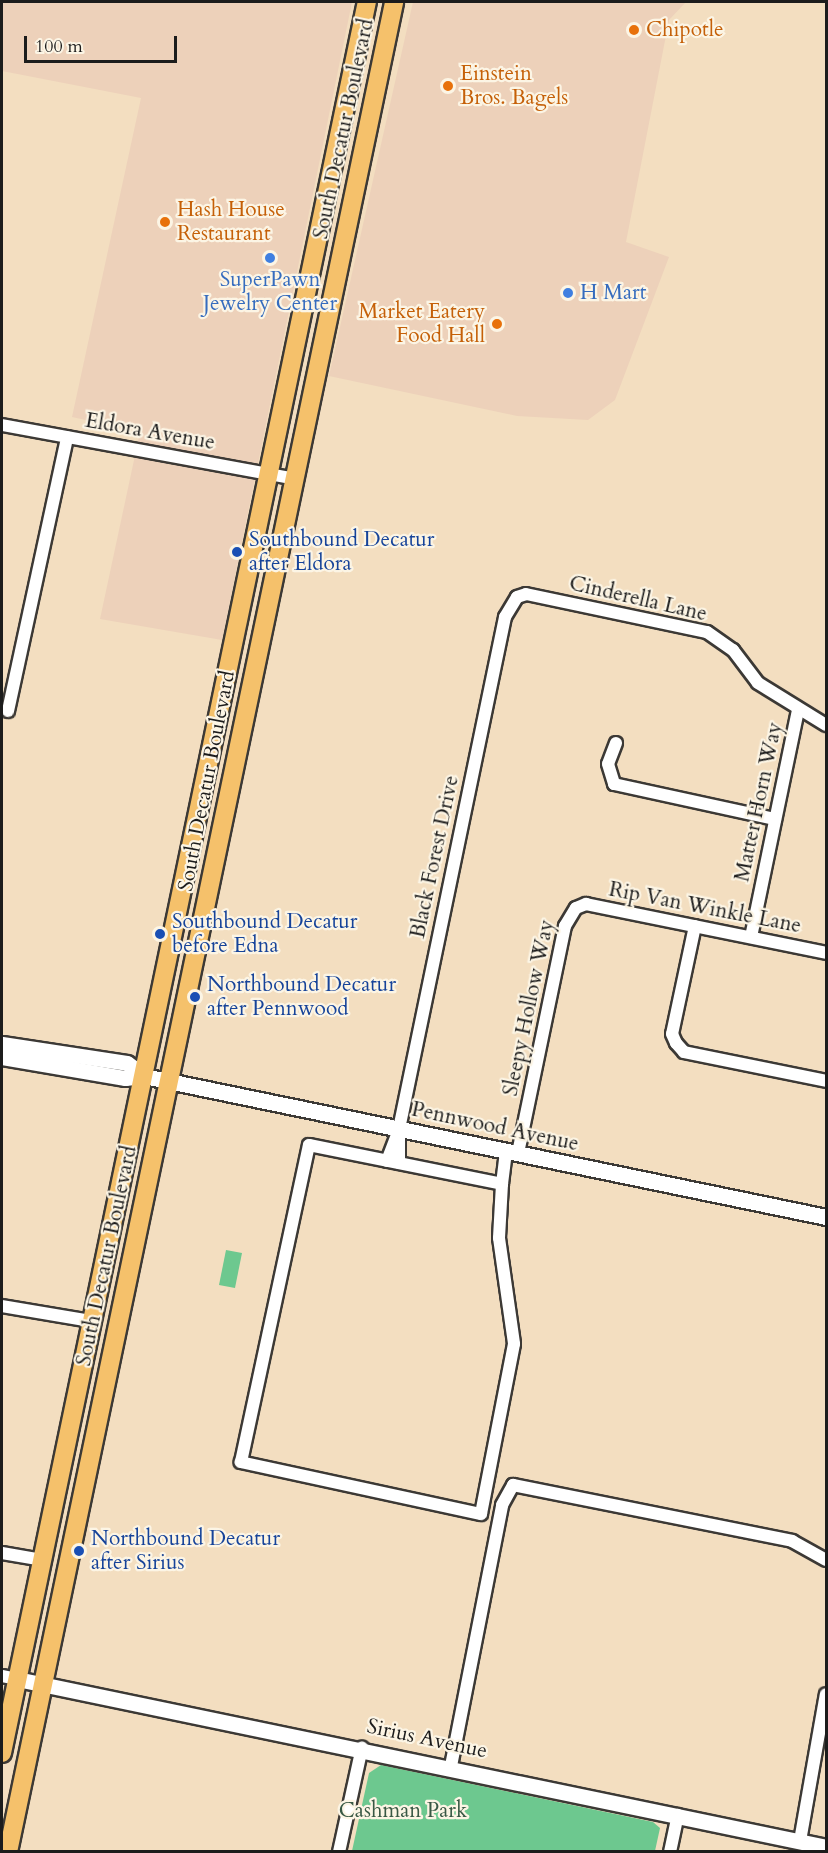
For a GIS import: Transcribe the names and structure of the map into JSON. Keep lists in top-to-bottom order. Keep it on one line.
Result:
{"streets":{"main road":["South Decatur Boulevard"],"street":["Eldora Avenue","Cinderella Lane","Matter Horn Way","Black Forest Drive","Rip Van Winkle Lane","Sleepy Hollow Way","Pennwood Avenue","Sirius Avenue"]},"crossings":[["South Decatur Boulevard","Eldora Avenue"],["South Decatur Boulevard","Pennwood Avenue"],["South Decatur Boulevard","Sirius Avenue"],["Cinderella Lane","Matter Horn Way"],["Cinderella Lane","Black Forest Drive"],["Matter Horn Way","Rip Van Winkle Lane"],["Black Forest Drive","Sleepy Hollow Way"],["Black Forest Drive","Pennwood Avenue"],["Rip Van Winkle Lane","Sleepy Hollow Way"],["Sleepy Hollow Way","Pennwood Avenue"]],"parks":["Cashman Park"],"places":["Chipotle","Einstein Bros. Bagels","Hash House Restaurant","SuperPawn Jewelry Center","H Mart","Market Eatery Food Hall","Southbound Decatur after Eldora","Southbound Decatur before Edna","Northbound Decatur after Pennwood","Northbound Decatur after Sirius"],"scale_bar":"100 m"}
